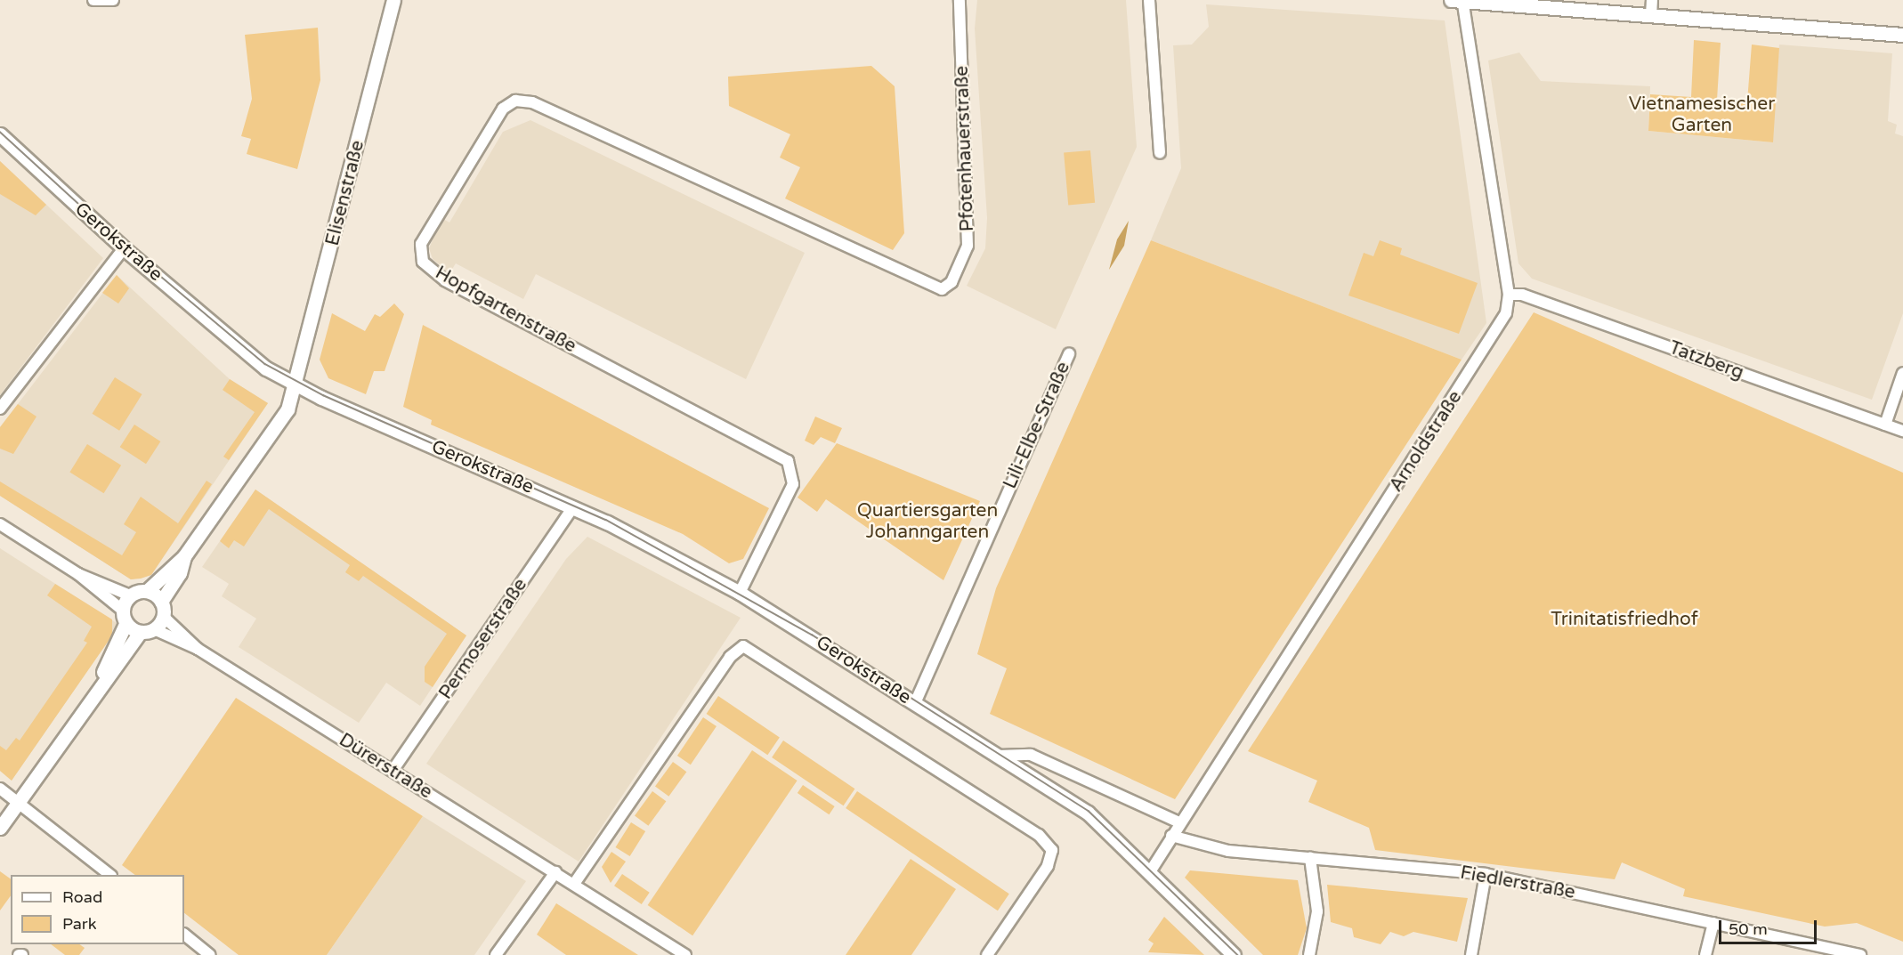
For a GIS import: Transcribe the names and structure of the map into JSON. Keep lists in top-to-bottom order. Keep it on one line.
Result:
{"streets":{"street":["Pfotenhauerstraße","Elisenstraße","Gerokstraße","Hopfgartenstraße","Tatzberg","Lili-Elbe-Straße","Arnoldstraße","Permoserstraße","Dürerstraße","Fiedlerstraße"]},"crossings":[["Pfotenhauerstraße","Hopfgartenstraße"],["Elisenstraße","Gerokstraße"],["Gerokstraße","Hopfgartenstraße"],["Gerokstraße","Lili-Elbe-Straße"],["Gerokstraße","Permoserstraße"],["Tatzberg","Arnoldstraße"],["Arnoldstraße","Fiedlerstraße"],["Permoserstraße","Dürerstraße"]],"parks":["Vietnamesischer Garten","Quartiersgarten Johanngarten","Trinitatisfriedhof"],"legend":["Road","Park"],"scale_bar":"50 m"}
